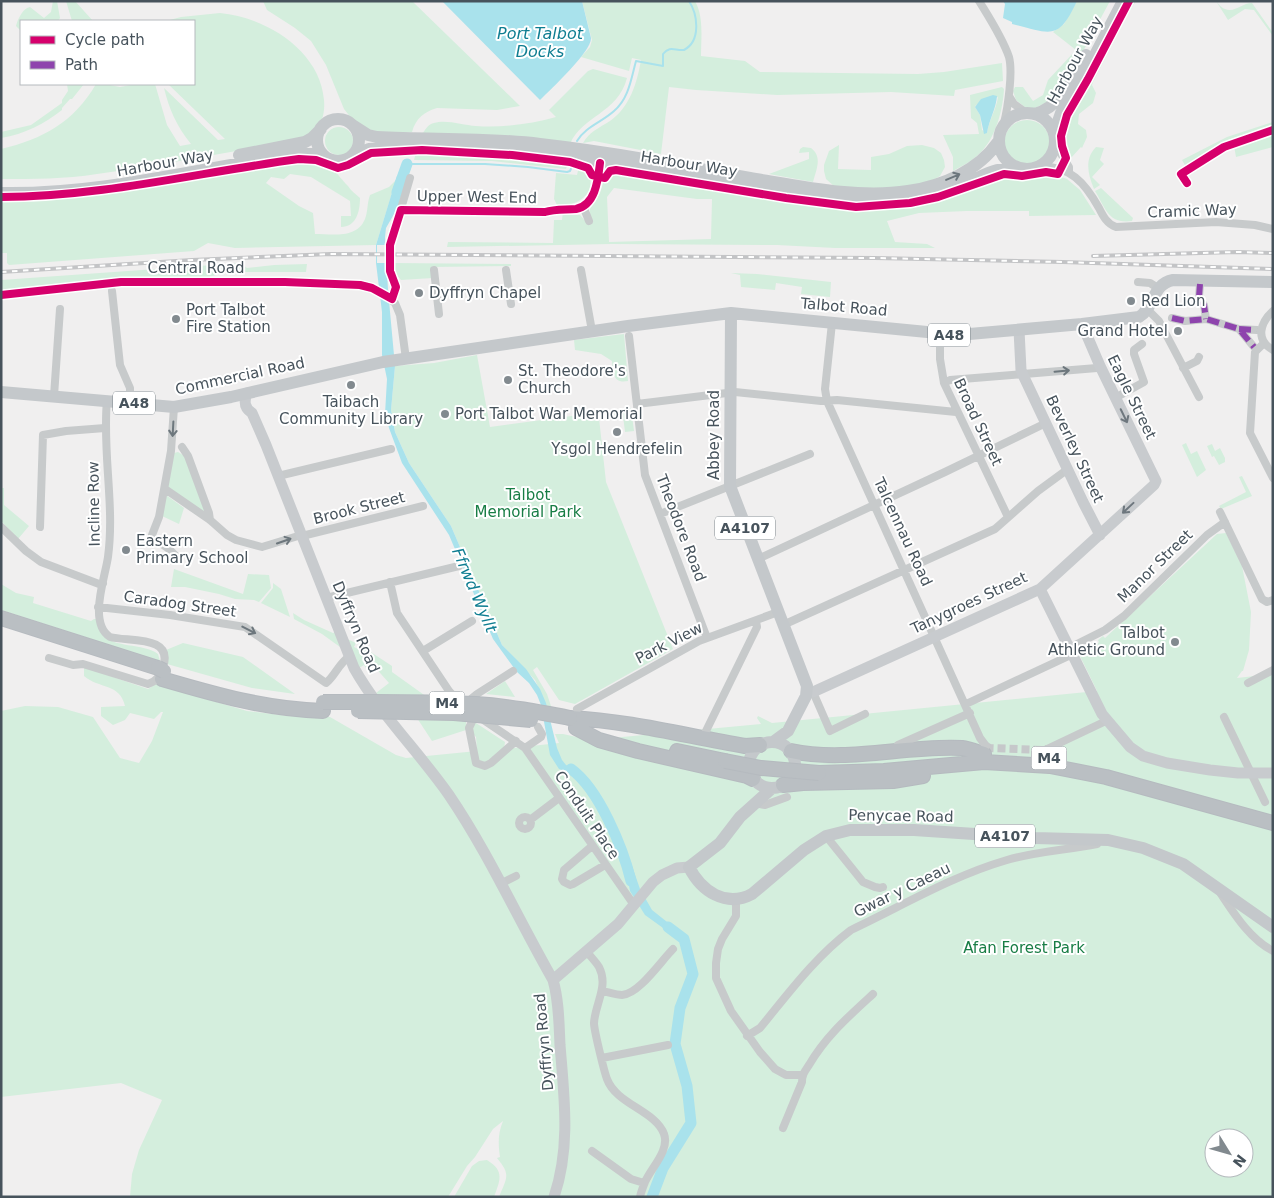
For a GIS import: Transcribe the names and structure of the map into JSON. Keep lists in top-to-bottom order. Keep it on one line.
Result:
{"streets":{"highway":["M4"],"main road":["Harbour Way","Talbot Road","A48","Commercial Road","Abbey Road","A4107","Penycae Road"],"street":["Upper West End","Cramic Way","Central Road","Eagle Street","Broad Street","Beverley Street","Incline Row","Brook Street","Theodore Road","Talcennau Road","Manor Street","Tanygroes Street","Caradog Street","Dyffryn Road","Park View","Conduit Place","Gwar y Caeau"]},"crossings":[["Talbot Road","Commercial Road"],["Talbot Road","Eagle Street"],["Talbot Road","Broad Street"],["Talbot Road","Abbey Road"],["Talbot Road","Beverley Street"],["Talbot Road","Talcennau Road"],["Commercial Road","Incline Row"],["Commercial Road","Dyffryn Road"],["Eagle Street","Tanygroes Street"],["Abbey Road","Tanygroes Street"],["Abbey Road","Park View"],["Beverley Street","Tanygroes Street"],["Incline Row","Caradog Street"],["Brook Street","Dyffryn Road"],["Theodore Road","Park View"],["Talcennau Road","Manor Street"],["Talcennau Road","Tanygroes Street"],["Talcennau Road","M4"],["Caradog Street","Dyffryn Road"],["Park View","M4"],["Penycae Road","Gwar y Caeau"]],"one_way":["Brook Street","Caradog Street"],"water":["Port Talbot Docks","Ffrwd Wyllt"],"parks":["Talbot Memorial Park","Afan Forest Park"],"places":["Dyffryn Chapel","Red Lion","Port Talbot Fire Station","Grand Hotel","St. Theodore's Church","Taibach Community Library","Port Talbot War Memorial","Ysgol Hendrefelin","Eastern Primary School","Talbot Athletic Ground"],"legend":["Cycle path","Path"],"north":"bottom right"}
